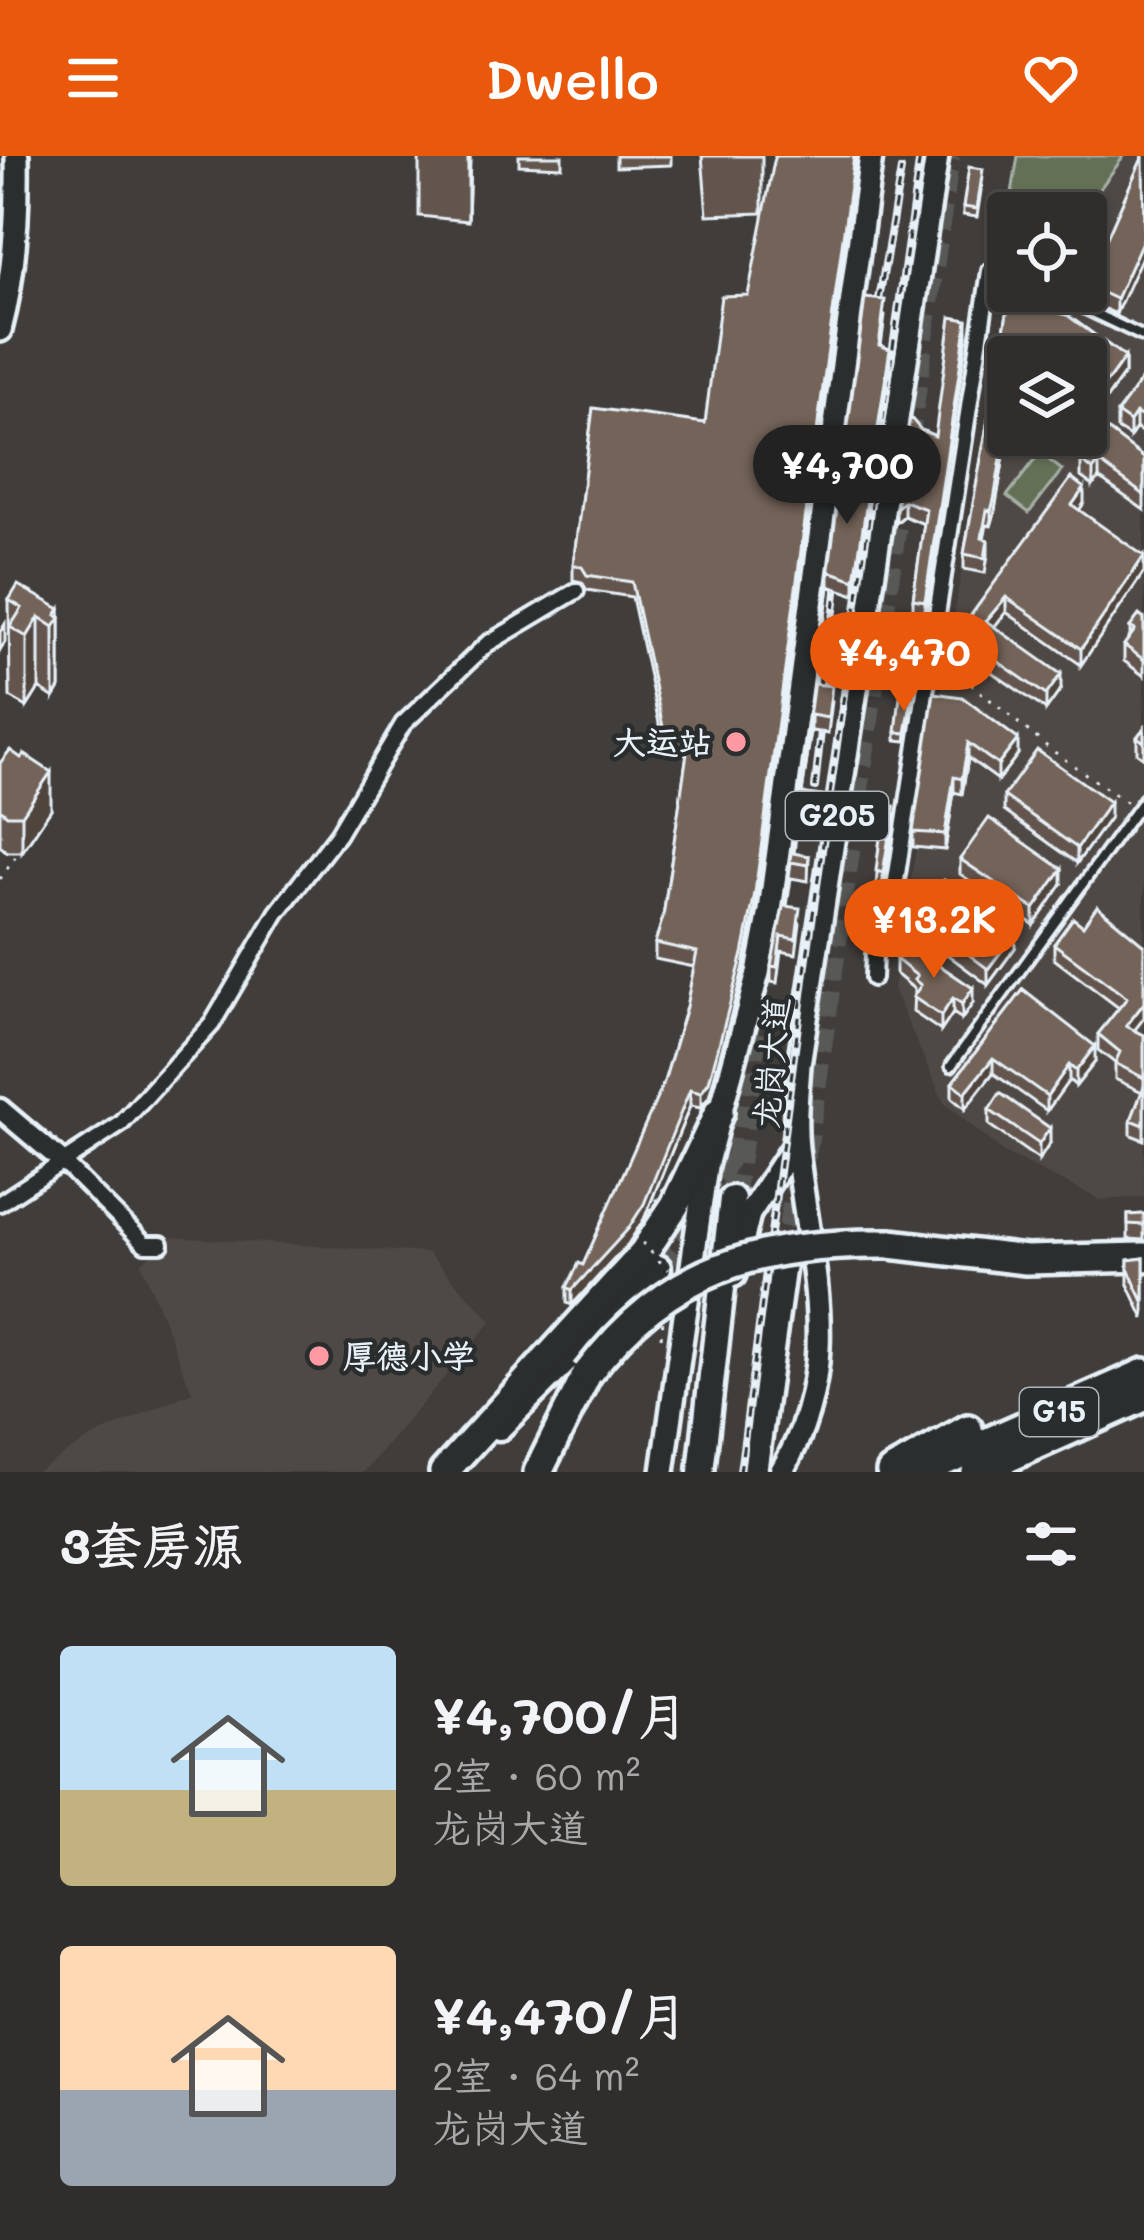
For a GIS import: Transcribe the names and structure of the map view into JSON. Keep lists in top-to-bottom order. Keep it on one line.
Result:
{"streets":{"highway":["G15"],"main road":["G205","龙岗大道"]},"places":["大运站","厚德小学"],"page":{"header":"Dwello","price":["¥4,700","¥4,470","¥13.2K"],"heading":"3套房源","list":[{"name":"¥4,700/月","note":"2室 · 60 m² · 龙岗大道"},{"name":"¥4,470/月","note":"2室 · 64 m² · 龙岗大道"}]}}
